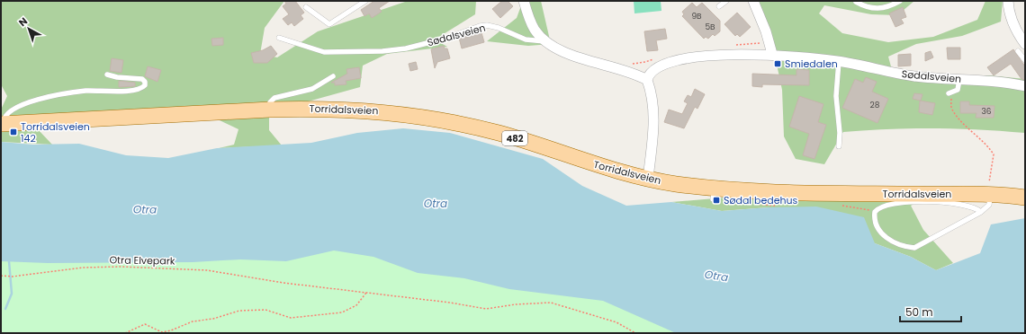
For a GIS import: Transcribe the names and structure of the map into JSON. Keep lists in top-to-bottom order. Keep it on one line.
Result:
{"streets":{"main road":["Torridalsveien","482"],"street":["Sødalsveien"],"path":["Otra Elvepark"]},"water":["Otra"],"places":{"transit":["Smiedalen","Torridalsveien 142","Sødal bedehus"]},"house_numbers":["9B","5B","28","36"],"scale_bar":"50 m","north":"top left"}
